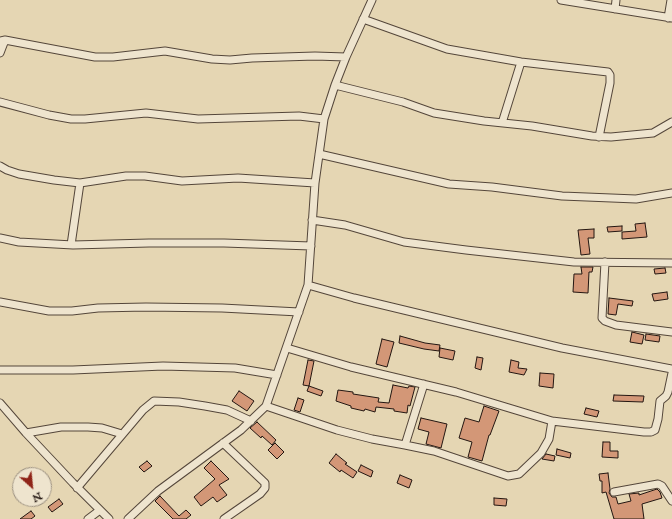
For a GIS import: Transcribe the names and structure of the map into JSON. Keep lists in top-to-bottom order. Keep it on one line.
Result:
{"north":"bottom right"}
